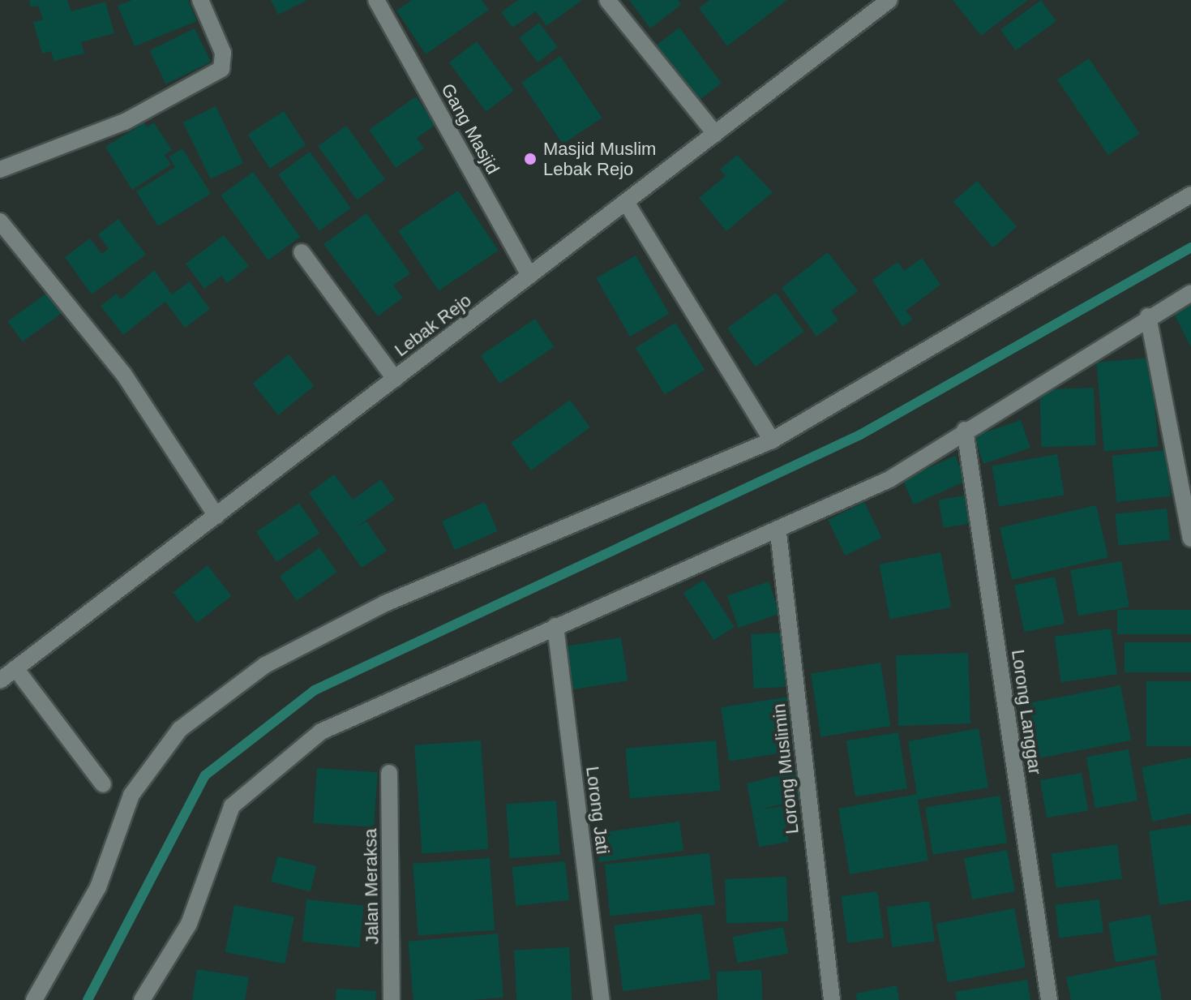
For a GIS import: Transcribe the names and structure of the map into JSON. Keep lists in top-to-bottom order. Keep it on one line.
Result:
{"streets":{"street":["Gang Masjid","Lebak Rejo","Lorong Langgar","Lorong Muslimin","Lorong Jati","Jalan Meraksa"]},"crossings":[["Gang Masjid","Lebak Rejo"]],"places":["Masjid Muslim Lebak Rejo"]}
